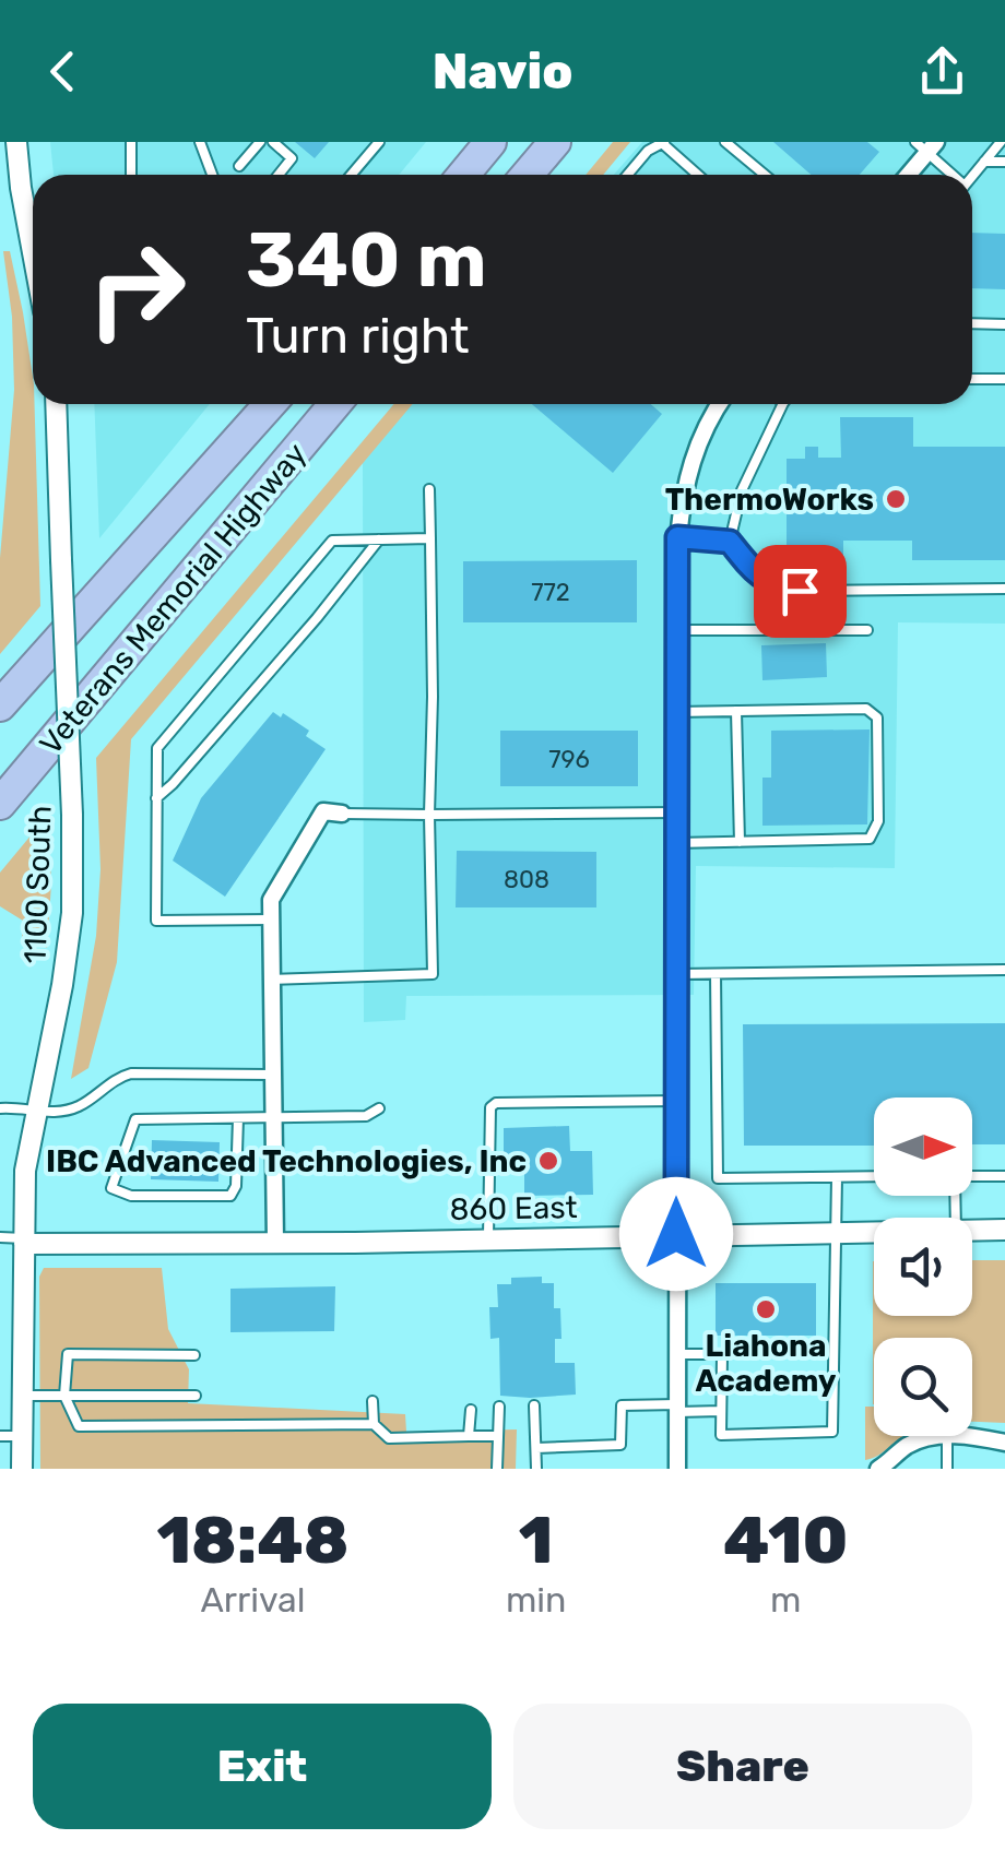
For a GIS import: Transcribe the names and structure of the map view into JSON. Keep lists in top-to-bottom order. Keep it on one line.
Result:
{"streets":{"highway":["Veterans Memorial Highway"],"street":["1100 South","860 East"]},"crossings":[["1100 South","860 East"]],"places":["ThermoWorks","IBC Advanced Technologies, Inc","Liahona Academy"],"house_numbers":["772","796","808"],"north":"right","page":{"header":"Navio","turn":["340 m","Turn right"],"eta":["18:48","Arrival","1","min","410","m"],"buttons":["Exit","Share"]}}
